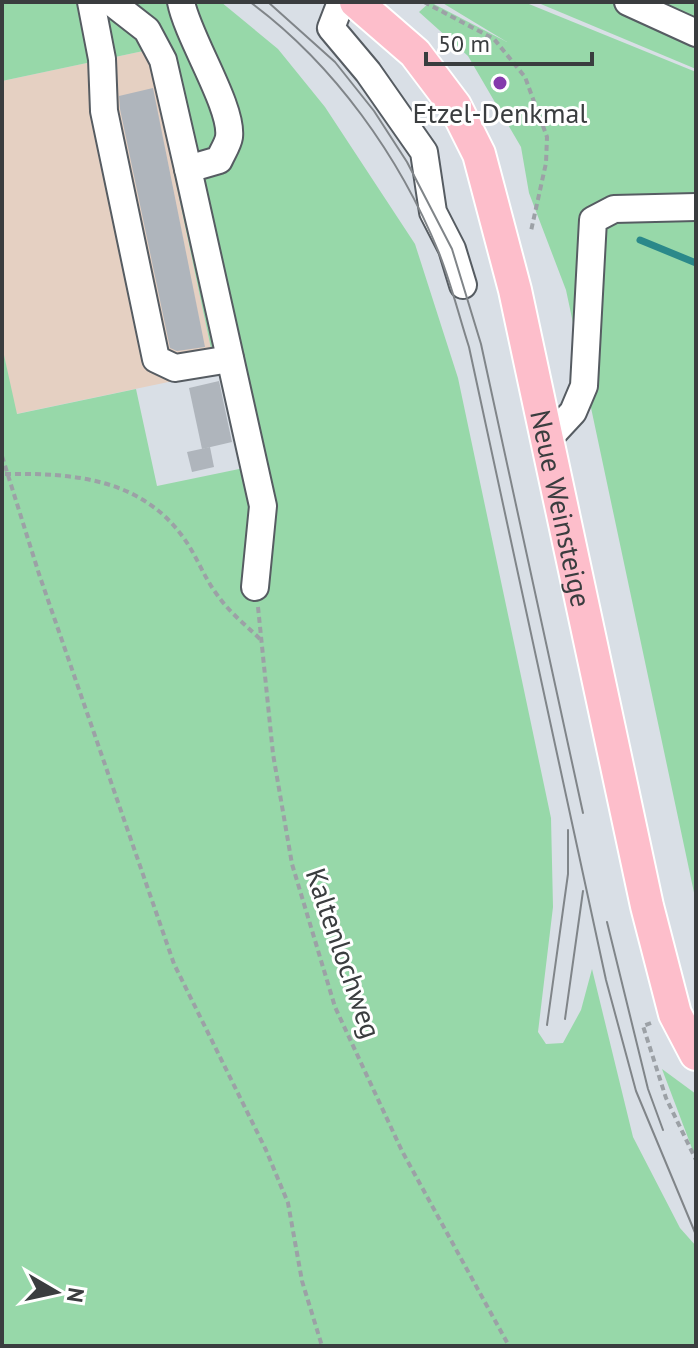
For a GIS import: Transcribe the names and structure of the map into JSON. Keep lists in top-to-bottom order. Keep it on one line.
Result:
{"streets":{"main road":["Neue Weinsteige"],"path":["Kaltenlochweg"]},"places":["Etzel-Denkmal"],"scale_bar":"50 m","north":"right"}
